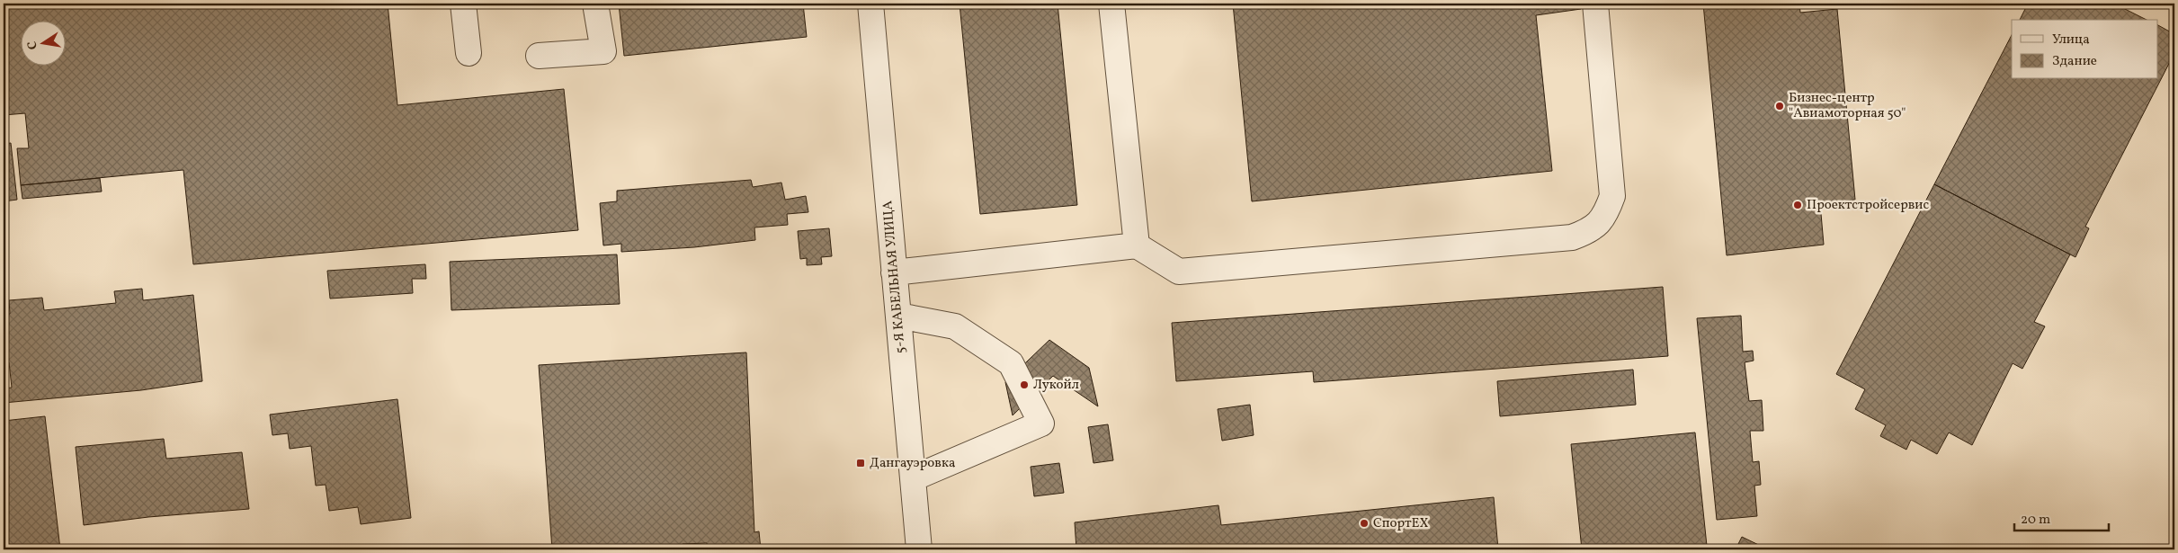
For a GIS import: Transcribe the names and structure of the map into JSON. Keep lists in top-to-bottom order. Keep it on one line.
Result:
{"streets":{"street":["5-Я КАБЕЛЬНАЯ УЛИЦА"]},"places":{"other":["Бизнес-центр \"Авиамоторная 50\"","Проектстройсервис","Лукойл","СпортEX"],"transit":["Дангауэровка"]},"legend":["Улица","Здание"],"scale_bar":"20 m","north":"left"}
